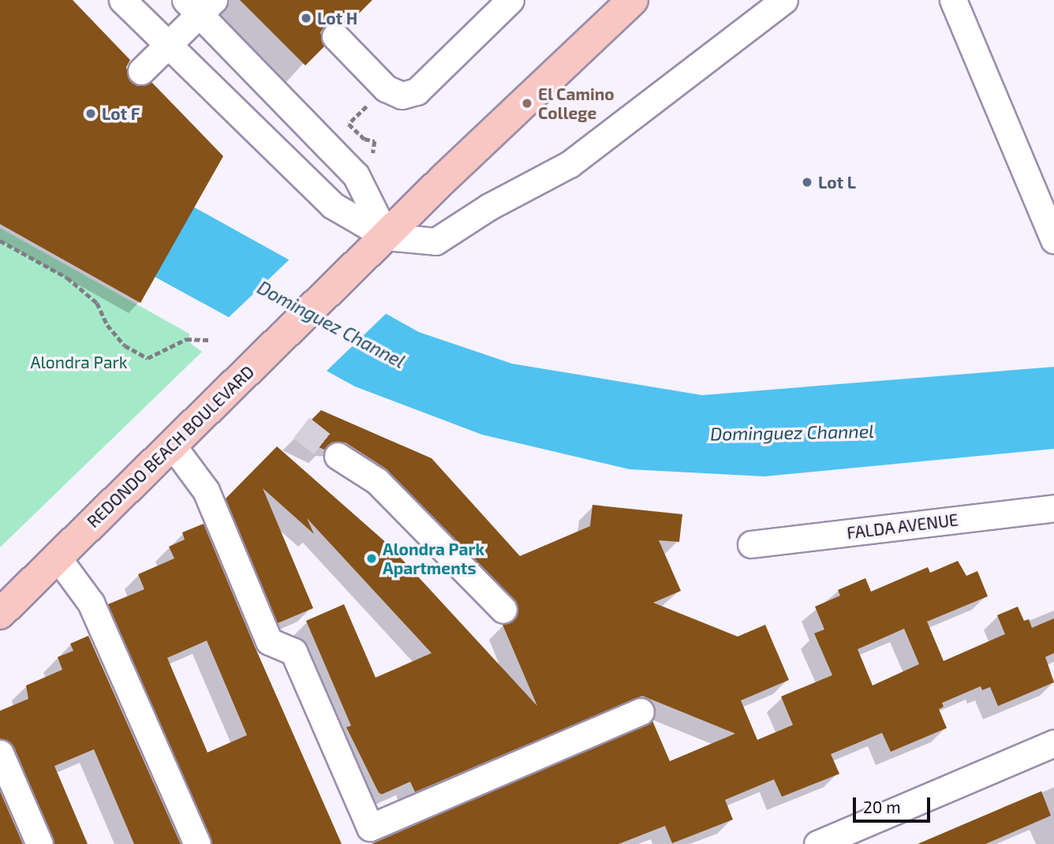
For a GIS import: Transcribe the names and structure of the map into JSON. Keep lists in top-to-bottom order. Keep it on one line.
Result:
{"streets":{"main road":["REDONDO BEACH BOULEVARD"],"street":["FALDA AVENUE"]},"water":["Dominguez Channel"],"parks":["Alondra Park"],"places":["Lot H","El Camino College","Lot F","Lot L","Alondra Park Apartments"],"scale_bar":"20 m"}
